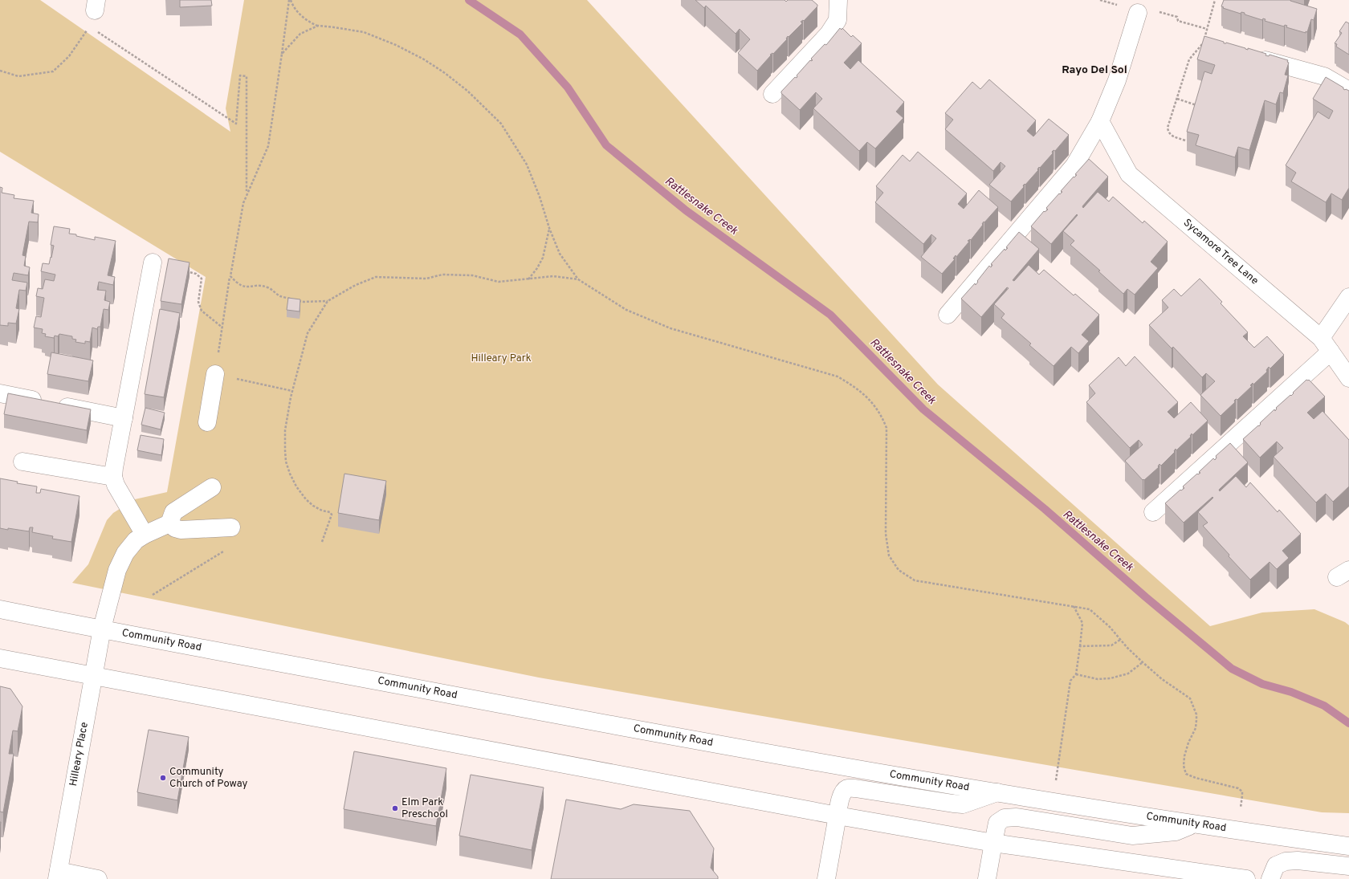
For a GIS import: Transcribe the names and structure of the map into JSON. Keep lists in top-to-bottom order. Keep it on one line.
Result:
{"streets":{"main road":["Sycamore Tree Lane","Community Road","Hilleary Place"]},"crossings":[["Community Road","Hilleary Place"]],"districts":["Rayo Del Sol"],"water":["Rattlesnake Creek"],"parks":["Hilleary Park"],"places":["Community Church of Poway","Elm Park Preschool"]}
